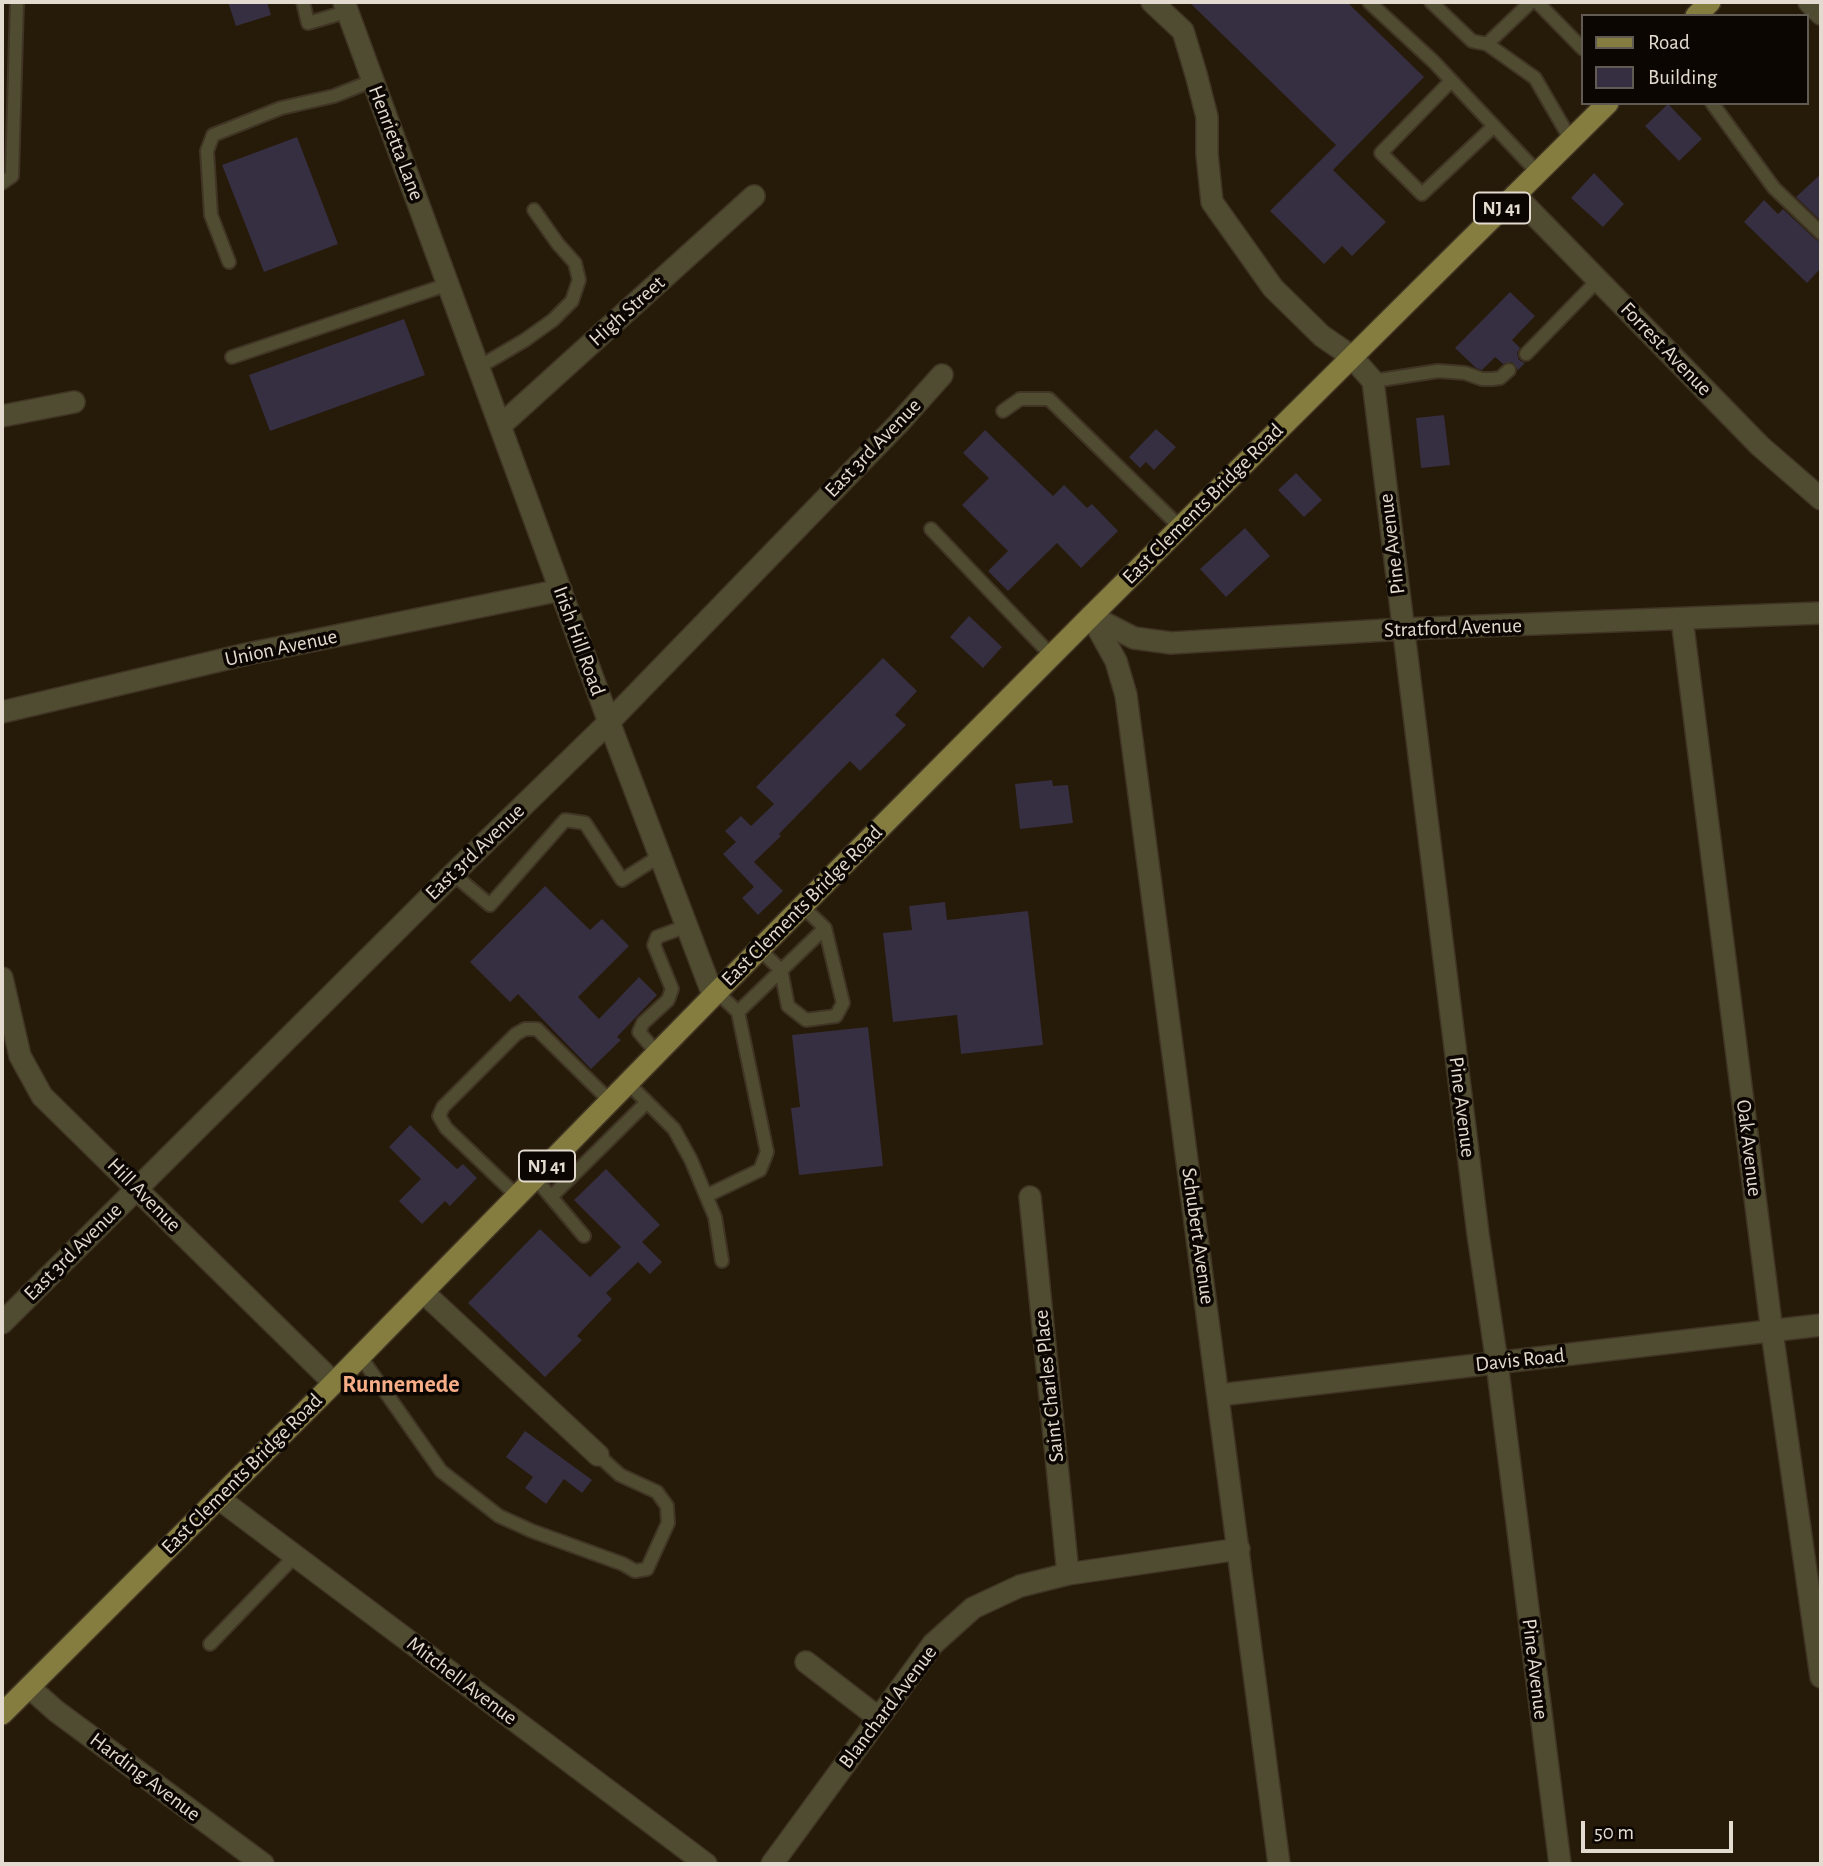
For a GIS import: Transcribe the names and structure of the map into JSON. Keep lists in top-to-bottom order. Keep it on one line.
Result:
{"streets":{"main road":["NJ 41","East Clements Bridge Road"],"street":["Henrietta Lane","High Street","Forrest Avenue","East 3rd Avenue","Pine Avenue","Stratford Avenue","Irish Hill Road","Union Avenue","Oak Avenue","Hill Avenue","Schubert Avenue","Davis Road","Saint Charles Place","Mitchell Avenue","Blanchard Avenue","Harding Avenue"]},"crossings":[["Henrietta Lane","Irish Hill Road"],["High Street","Irish Hill Road"],["Forrest Avenue","East Clements Bridge Road"],["East 3rd Avenue","Irish Hill Road"],["East 3rd Avenue","Hill Avenue"],["East Clements Bridge Road","Stratford Avenue"],["East Clements Bridge Road","Irish Hill Road"],["East Clements Bridge Road","Hill Avenue"],["East Clements Bridge Road","Schubert Avenue"],["East Clements Bridge Road","Mitchell Avenue"],["East Clements Bridge Road","Harding Avenue"],["Pine Avenue","Stratford Avenue"],["Pine Avenue","Davis Road"],["Stratford Avenue","Oak Avenue"],["Stratford Avenue","Schubert Avenue"],["Irish Hill Road","Union Avenue"],["Oak Avenue","Davis Road"],["Schubert Avenue","Davis Road"],["Schubert Avenue","Blanchard Avenue"],["Saint Charles Place","Blanchard Avenue"]],"districts":["Runnemede"],"legend":["Road","Building"],"scale_bar":"50 m"}
